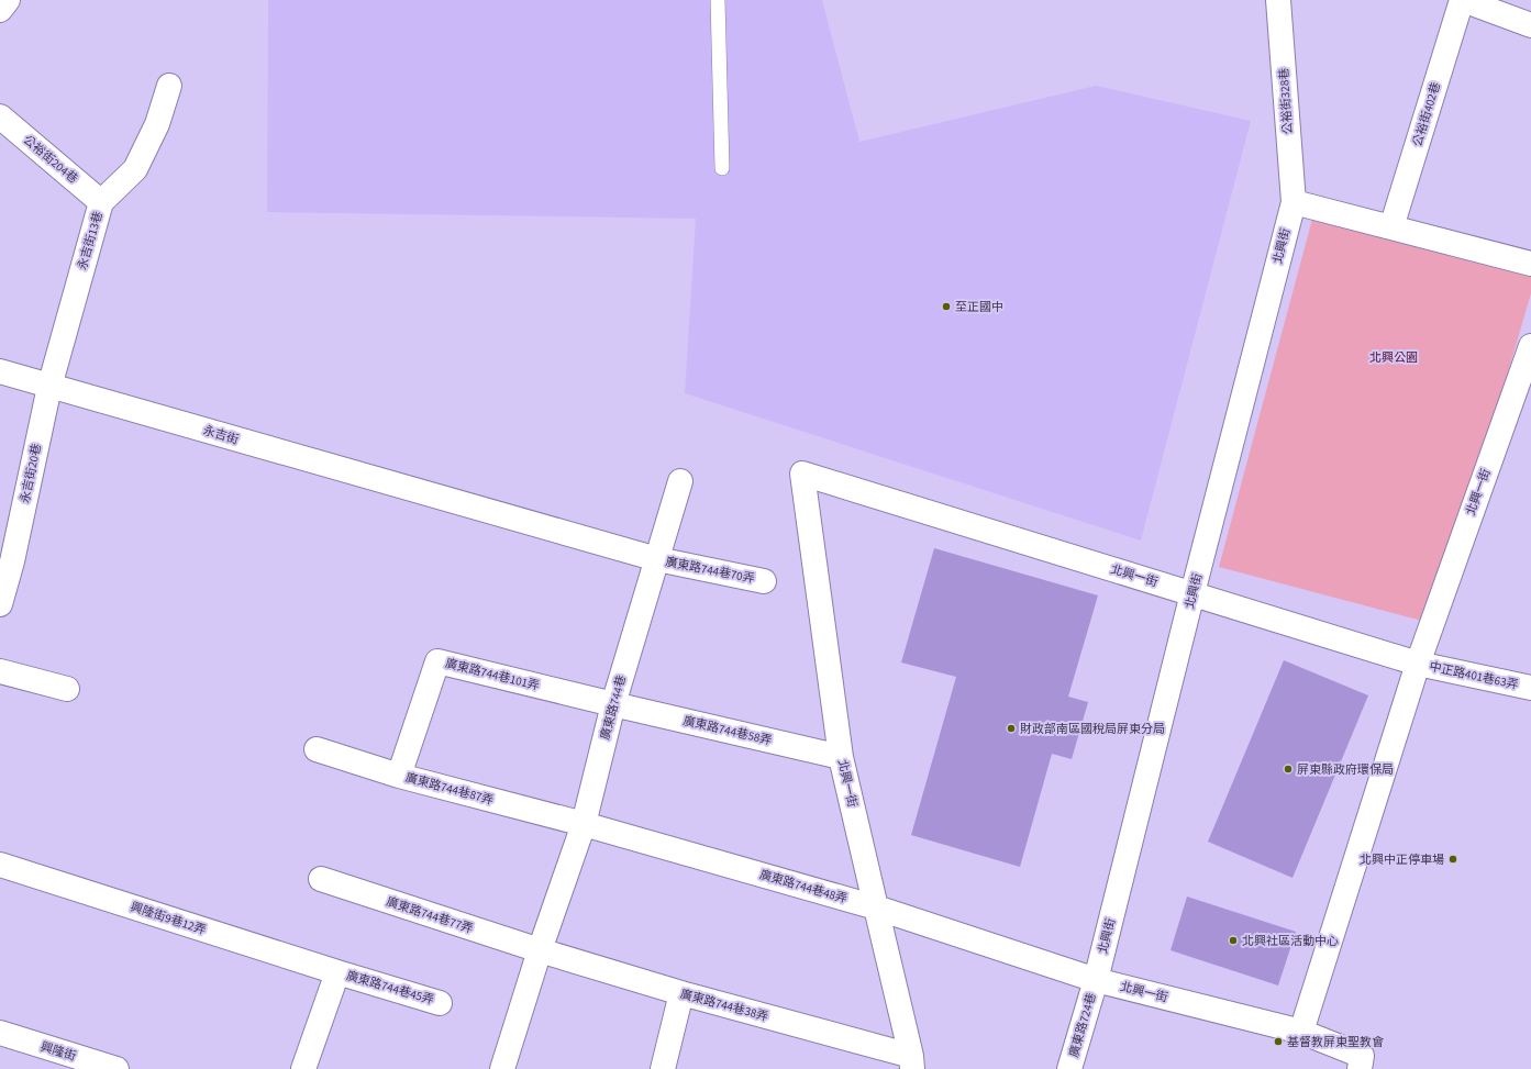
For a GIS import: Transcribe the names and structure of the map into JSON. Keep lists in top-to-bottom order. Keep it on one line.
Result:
{"streets":{"street":["公裕街328巷","公裕街402巷","公裕街204巷","永吉街13巷","北興街","永吉街","永吉街20巷","北興一街","廣東路744巷70弄","廣東路744巷101弄","中正路401巷63弄","廣東路744巷","廣東路744巷58弄","廣東路744巷87弄","廣東路744巷48弄","廣東路744巷77弄","興隆街9巷12弄","廣東路744巷45弄","廣東路744巷38弄","廣東路724巷","興隆街"]},"crossings":[["公裕街328巷","北興街"],["公裕街204巷","永吉街13巷"],["永吉街13巷","永吉街"],["永吉街13巷","永吉街20巷"],["北興街","北興一街"],["北興街","廣東路724巷"],["永吉街","永吉街20巷"],["永吉街","廣東路744巷70弄"],["永吉街","廣東路744巷"],["北興一街","中正路401巷63弄"],["北興一街","廣東路744巷58弄"],["北興一街","廣東路744巷48弄"],["北興一街","廣東路724巷"],["廣東路744巷70弄","廣東路744巷"],["廣東路744巷101弄","廣東路744巷"],["廣東路744巷101弄","廣東路744巷58弄"],["廣東路744巷101弄","廣東路744巷87弄"],["廣東路744巷","廣東路744巷58弄"],["廣東路744巷","廣東路744巷87弄"],["廣東路744巷","廣東路744巷48弄"],["廣東路744巷","廣東路744巷77弄"],["廣東路744巷","廣東路744巷38弄"],["廣東路744巷87弄","廣東路744巷48弄"],["廣東路744巷77弄","廣東路744巷38弄"],["興隆街9巷12弄","廣東路744巷45弄"]],"parks":["北興公園"],"places":["至正國中","財政部南區國稅局屏東分局","屏東縣政府環保局","北興中正停車場","北興社區活動中心","基督教屏東聖教會"]}
